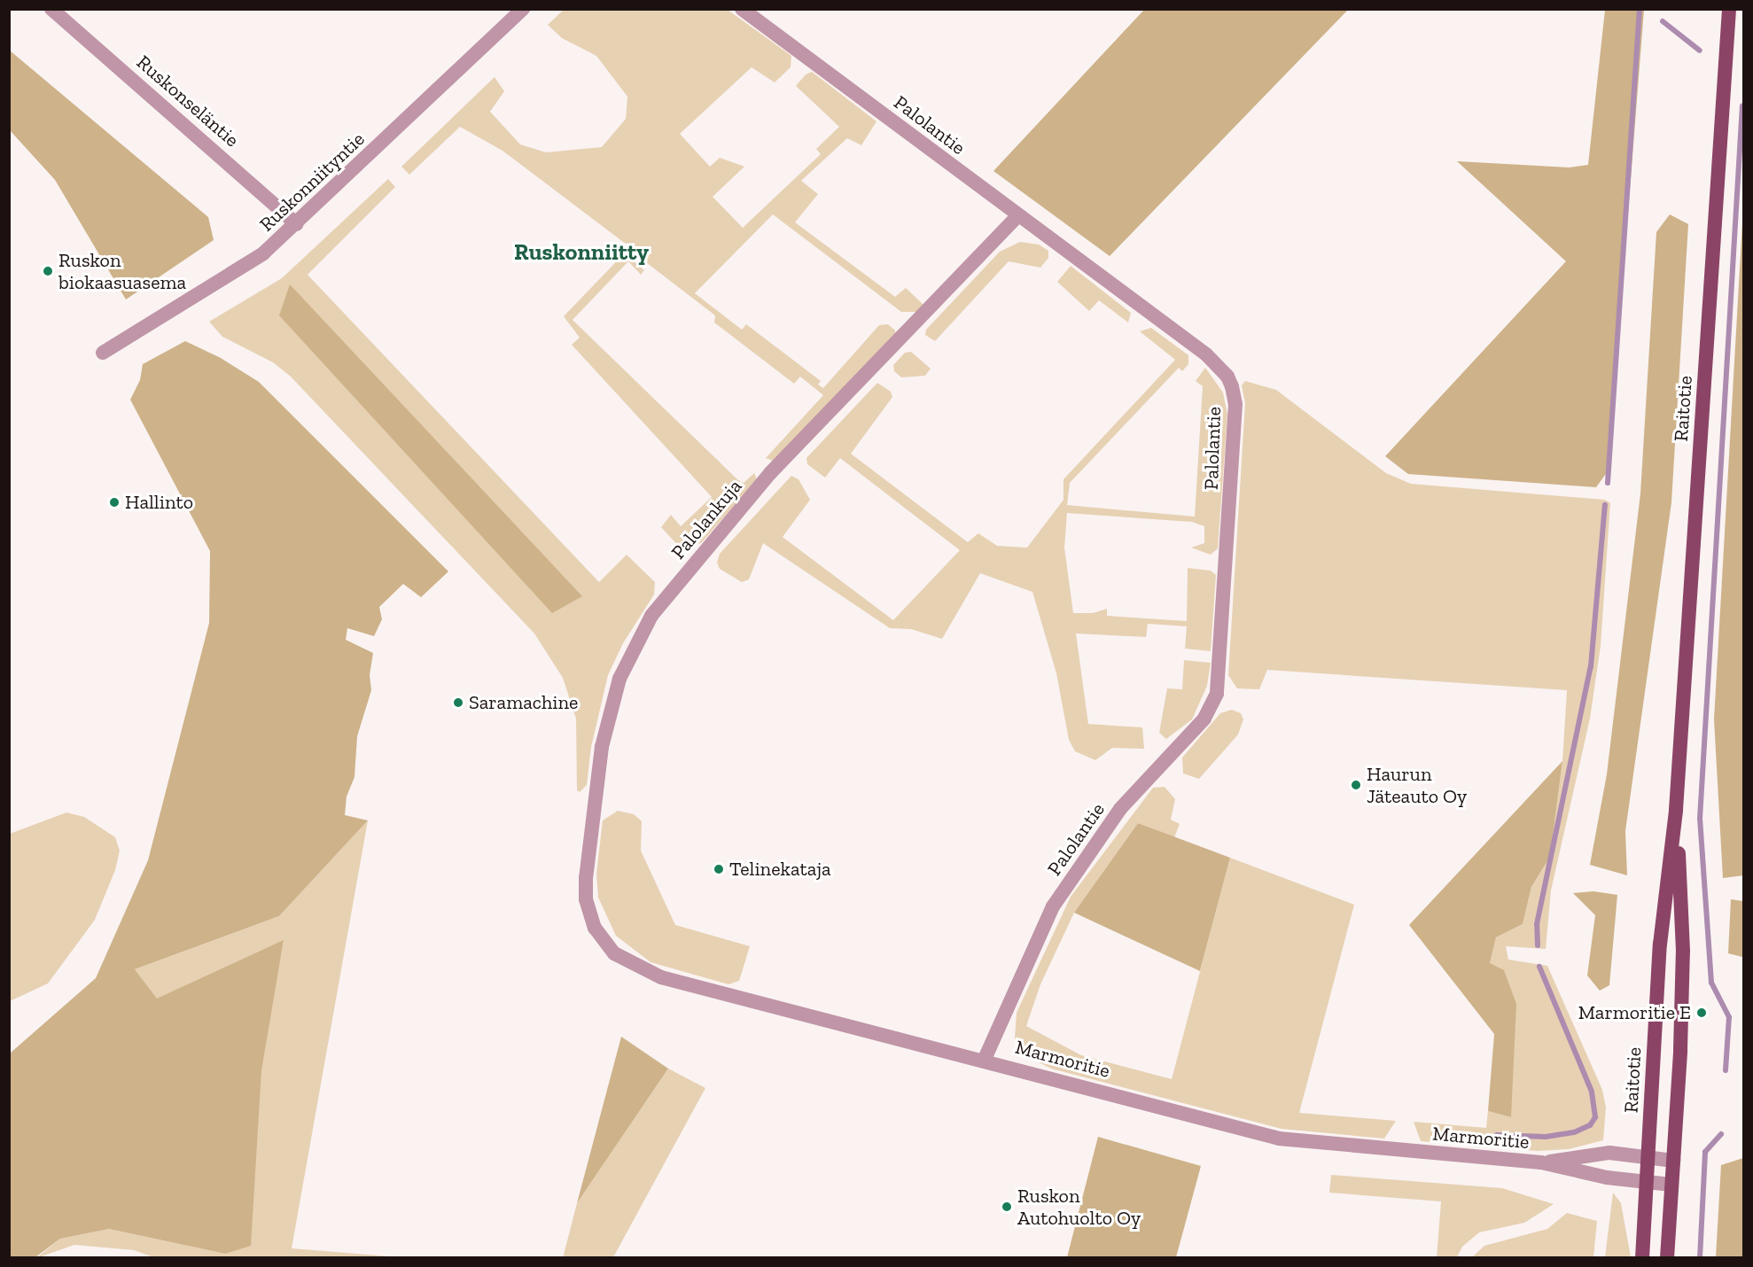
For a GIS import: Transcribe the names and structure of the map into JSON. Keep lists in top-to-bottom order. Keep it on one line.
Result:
{"streets":{"main road":["Raitotie"],"street":["Ruskonseläntie","Palolantie","Ruskonniityntie","Palolankuja","Marmoritie"]},"crossings":[["Ruskonseläntie","Ruskonniityntie"],["Palolantie","Palolankuja"],["Palolantie","Marmoritie"],["Raitotie","Marmoritie"],["Palolankuja","Marmoritie"]],"districts":["Ruskonniitty"],"places":["Ruskon biokaasuasema","Hallinto","Saramachine","Haurun Jäteauto Oy","Telinekataja","Marmoritie E","Ruskon Autohuolto Oy"]}
